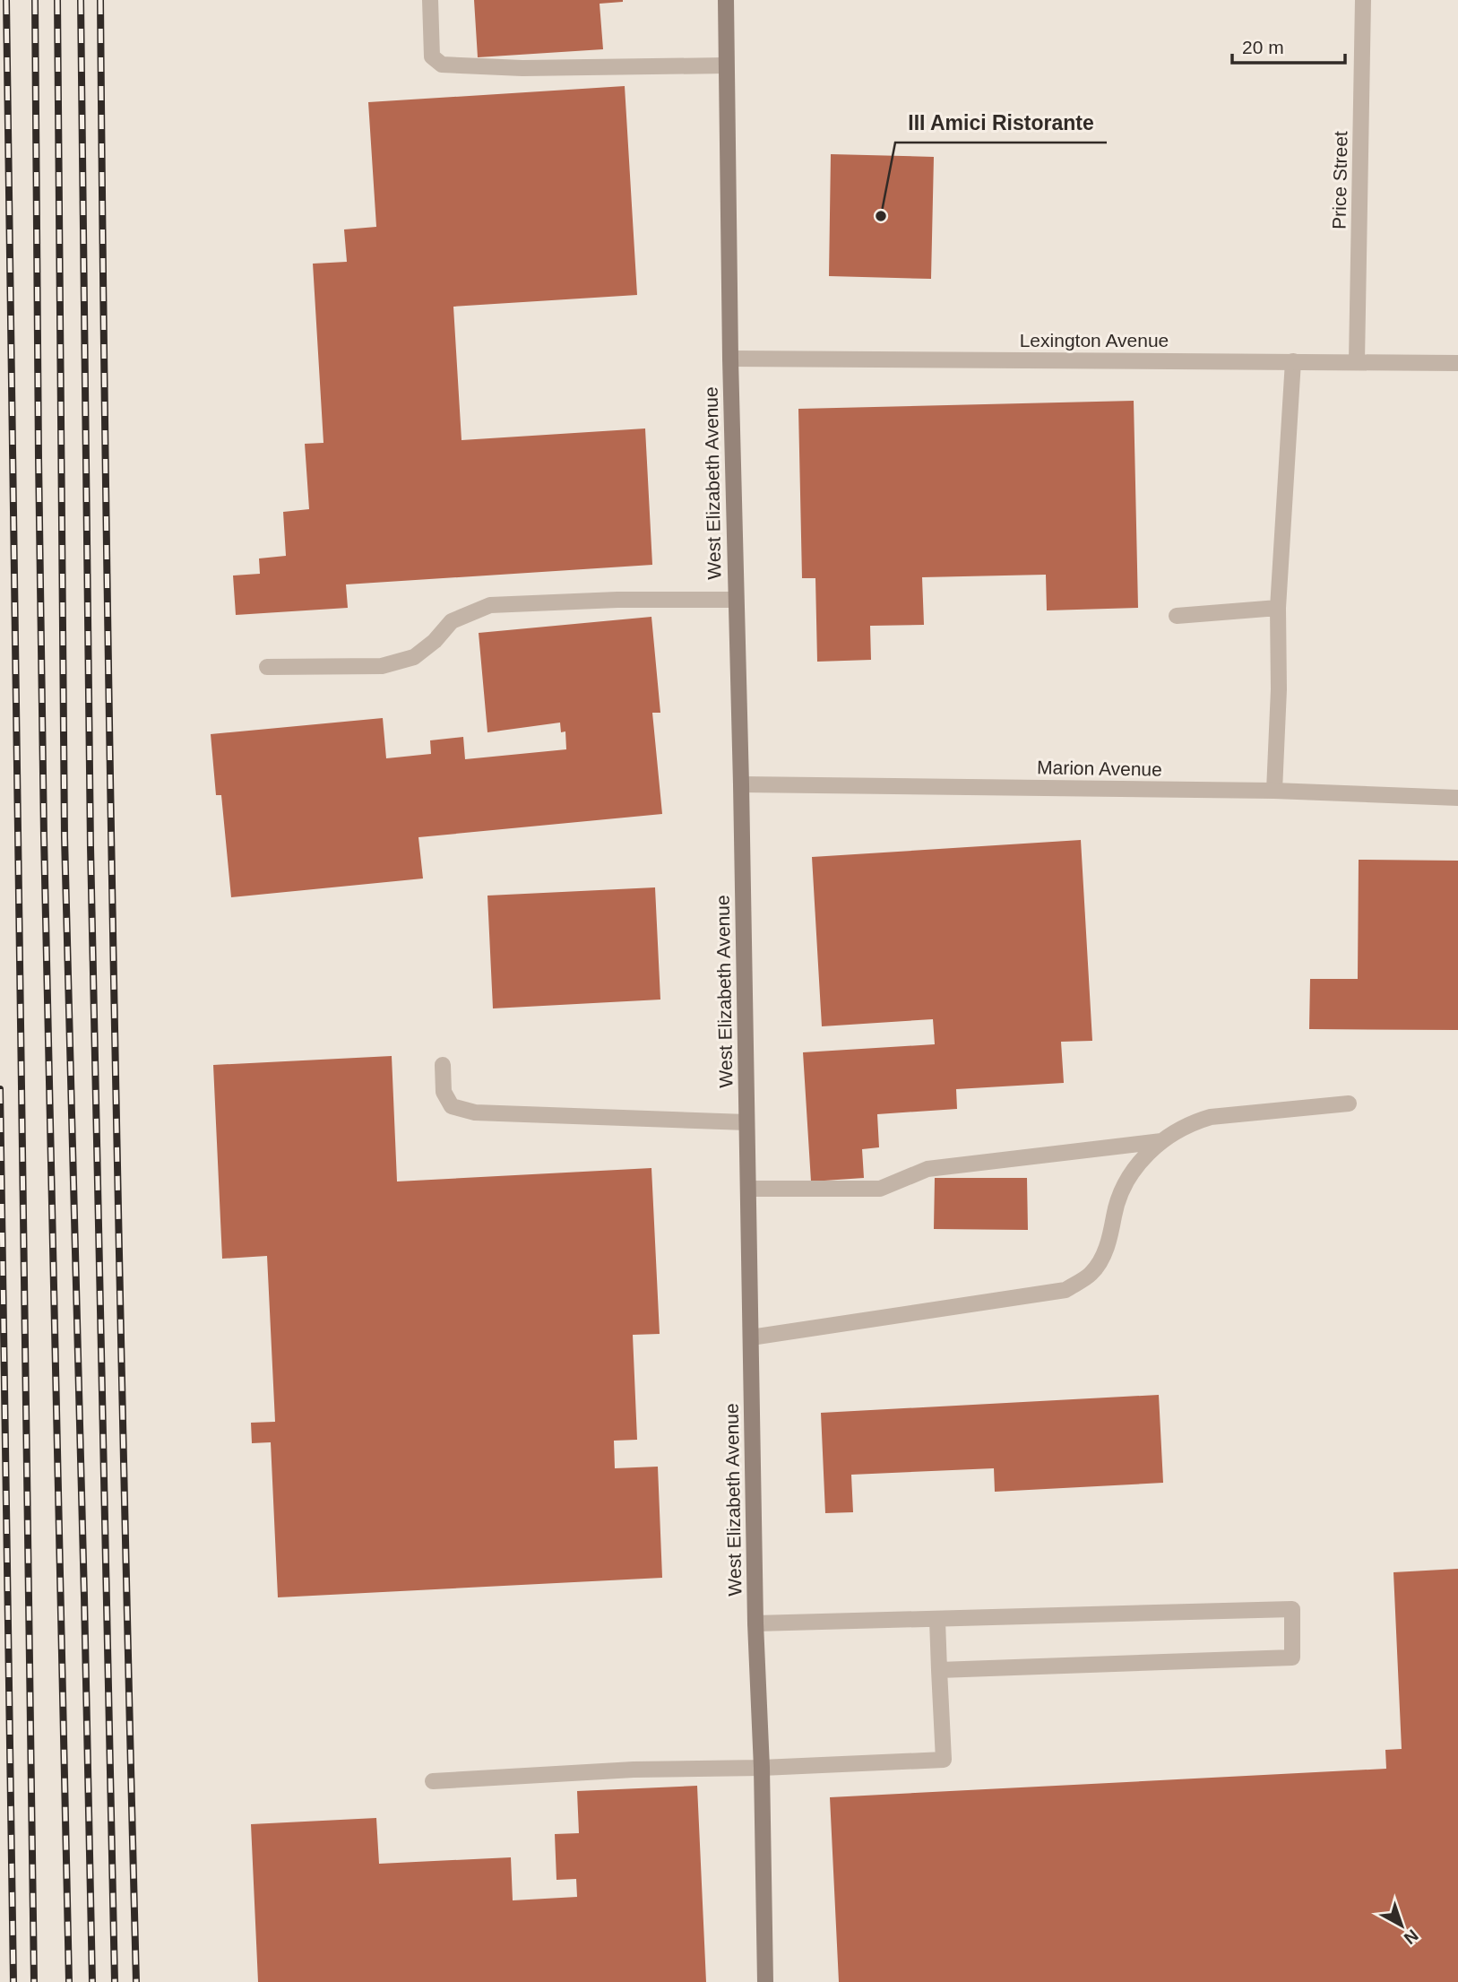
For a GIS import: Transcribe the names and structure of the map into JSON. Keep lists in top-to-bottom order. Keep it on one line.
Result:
{"streets":{"street":["Price Street","Lexington Avenue","West Elizabeth Avenue","Marion Avenue"]},"crossings":[["Price Street","Lexington Avenue"],["Lexington Avenue","West Elizabeth Avenue"],["West Elizabeth Avenue","Marion Avenue"]],"places":["III Amici Ristorante"],"scale_bar":"20 m","north":"bottom right"}
